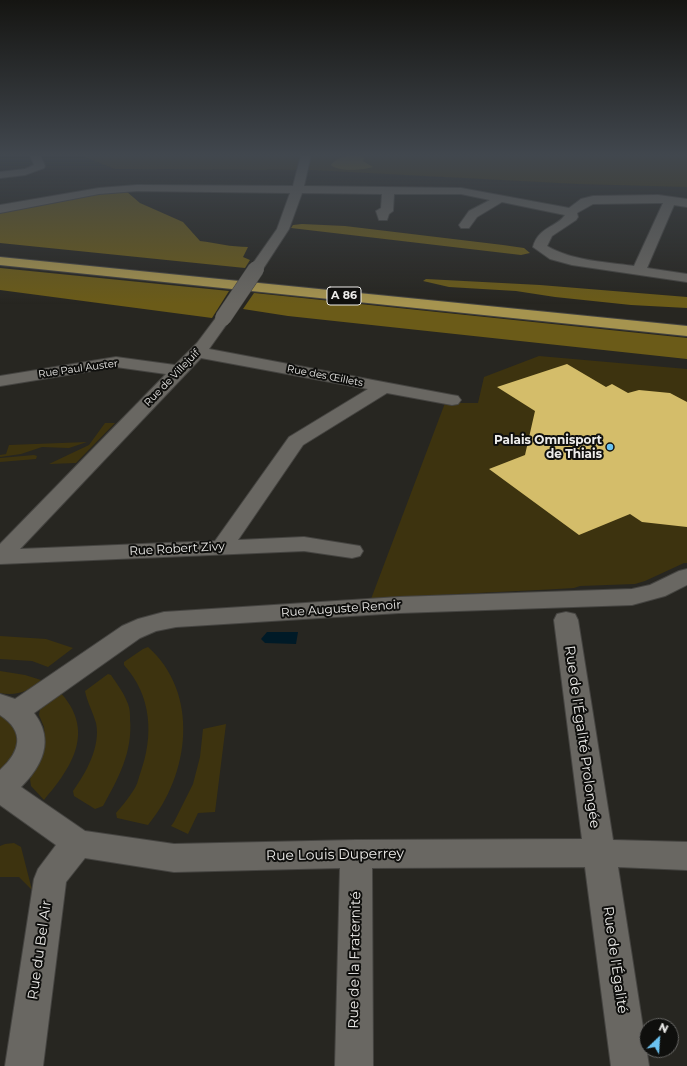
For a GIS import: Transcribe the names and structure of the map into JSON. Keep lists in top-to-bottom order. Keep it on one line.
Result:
{"streets":{"highway":["A 86"],"street":["Rue Paul Auster","Rue des Œillets","Rue de Villejuif","Rue Robert Zivy","Rue Auguste Renoir","Rue de l'Égalité Prolongée","Rue Louis Duperrey","Rue du Bel Air","Rue de la Fraternité","Rue de l'Égalité"]},"crossings":[["Rue Paul Auster","Rue de Villejuif"],["Rue des Œillets","Rue de Villejuif"],["Rue de Villejuif","Rue Robert Zivy"],["Rue de l'Égalité Prolongée","Rue Louis Duperrey"],["Rue de l'Égalité Prolongée","Rue de l'Égalité"],["Rue Louis Duperrey","Rue du Bel Air"],["Rue Louis Duperrey","Rue de la Fraternité"],["Rue Louis Duperrey","Rue de l'Égalité"]],"places":["Palais Omnisport de Thiais"],"north":"top right"}
